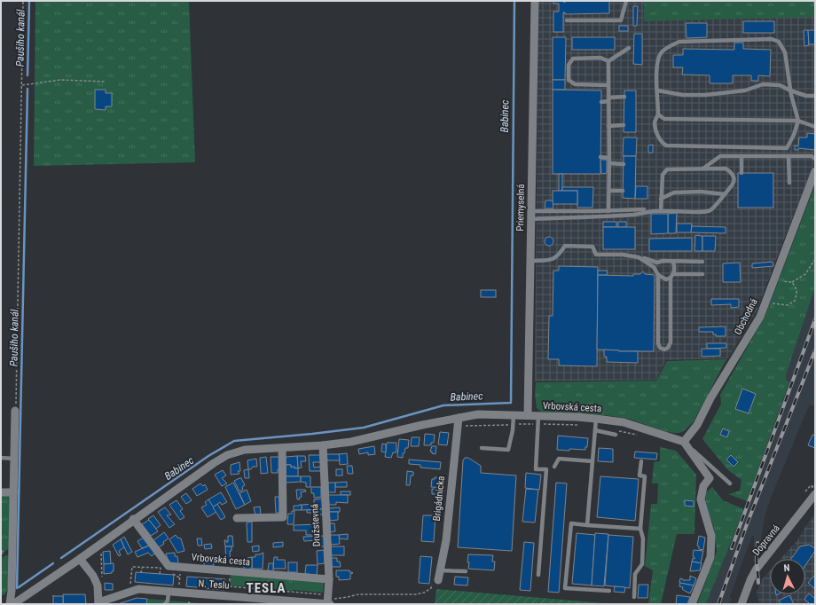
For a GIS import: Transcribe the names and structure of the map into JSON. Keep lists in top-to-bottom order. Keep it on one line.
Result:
{"streets":{"street":["Priemyselná","Obchodná","Vrbovská cesta","Brigádnicka","Družstevná","Dopravná","N. Teslu"]},"crossings":[["Priemyselná","Vrbovská cesta"],["Obchodná","Vrbovská cesta"],["Vrbovská cesta","Brigádnicka"],["Vrbovská cesta","Družstevná"],["Vrbovská cesta","N. Teslu"],["Družstevná","N. Teslu"]],"districts":["TESLA"],"water":["Paušiho kanál","Babinec"],"north":"top"}
